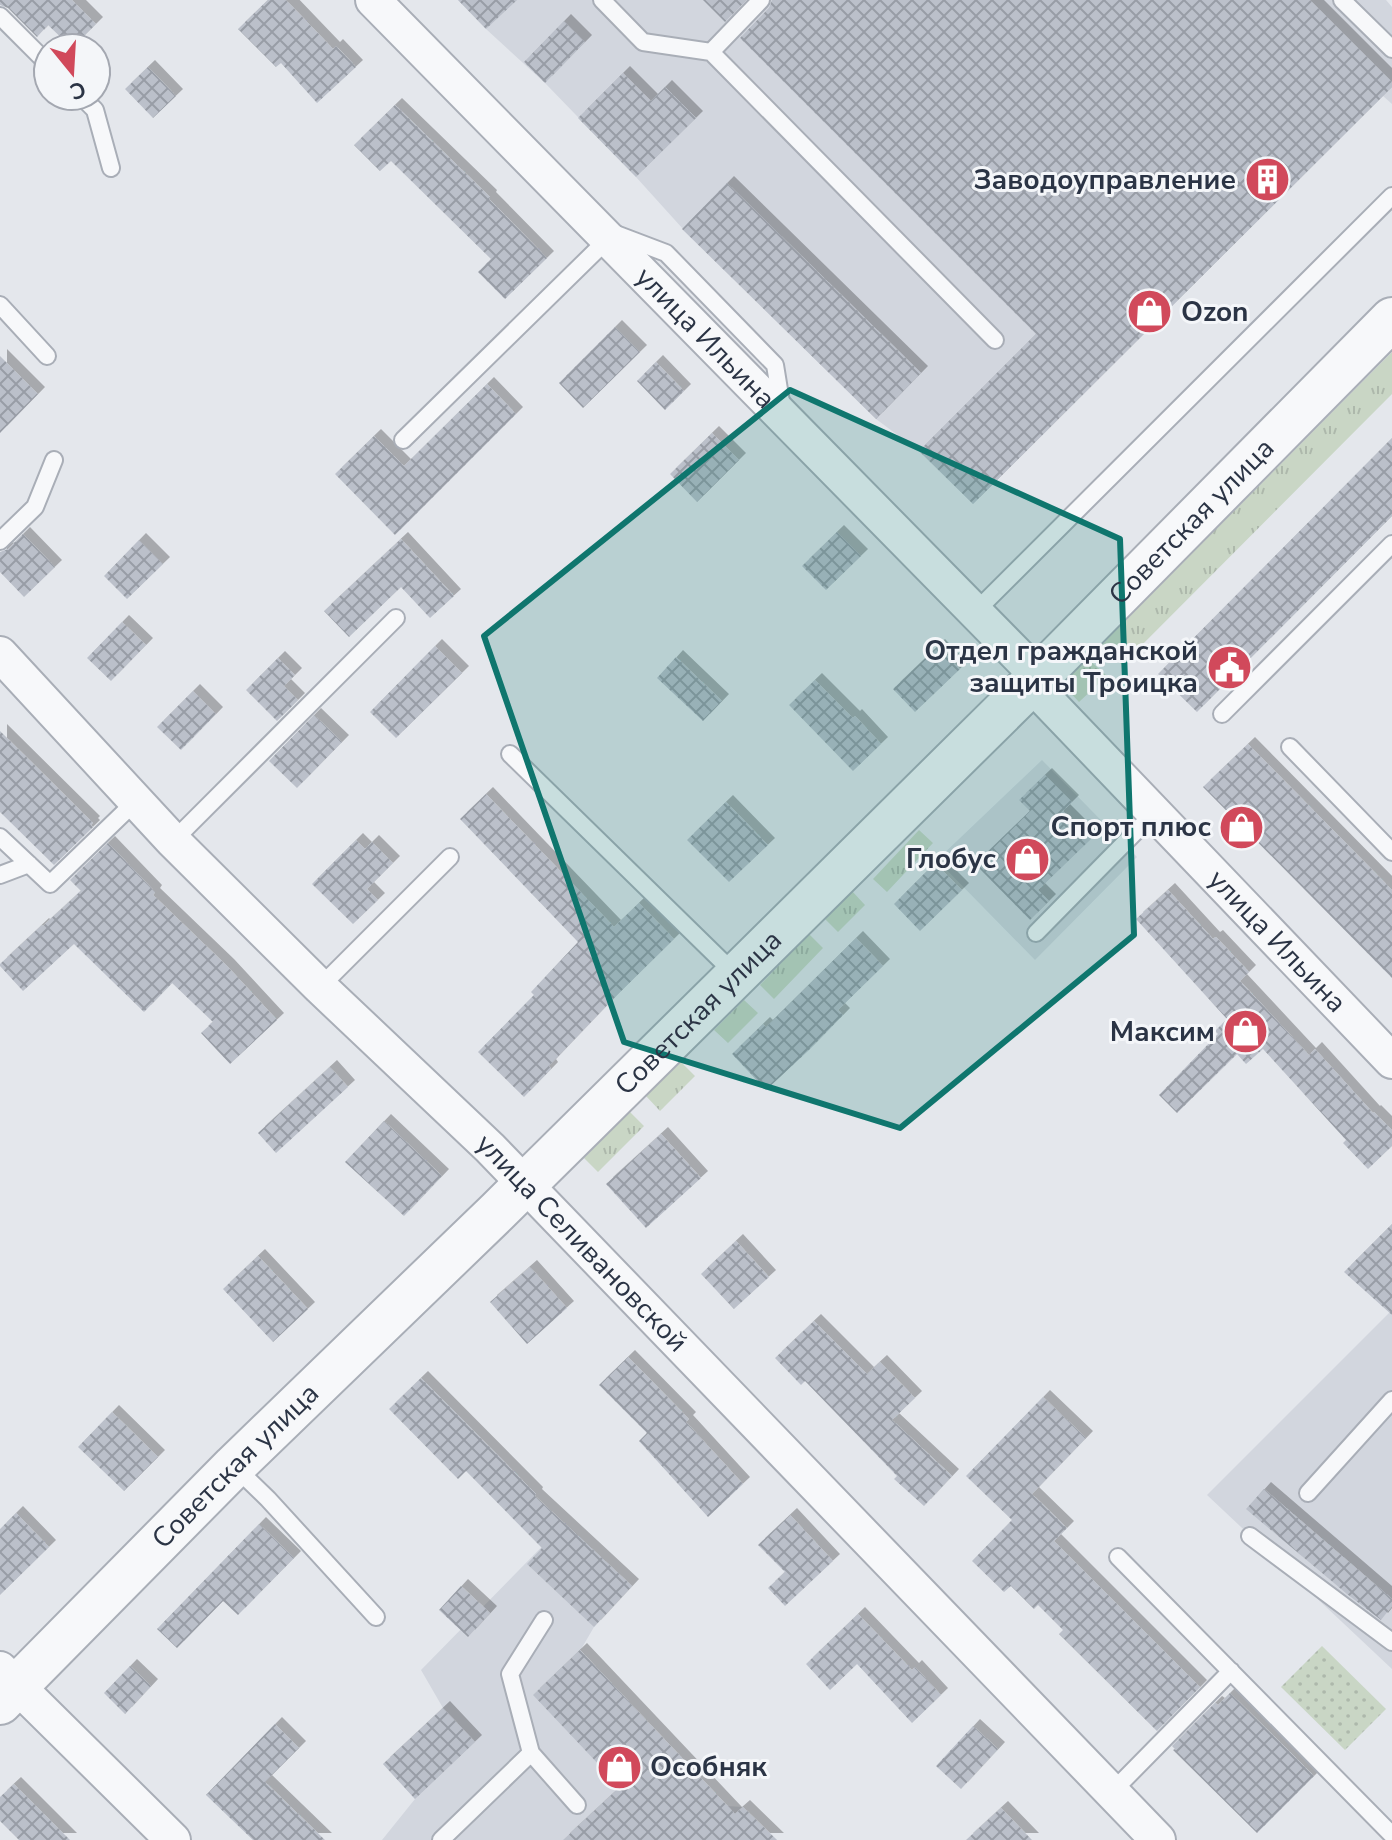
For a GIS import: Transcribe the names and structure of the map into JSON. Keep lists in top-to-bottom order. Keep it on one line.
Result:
{"streets":{"street":["улица Ильина","Советская улица","улица Селивановской"]},"crossings":[["улица Ильина","Советская улица"],["Советская улица","улица Селивановской"]],"places":{"building":["Заводоуправление"],"shop":["Ozon","Спорт плюс","Глобус","Максим","Особняк"],"public building":["Отдел гражданской защиты Троицка"]},"north":"bottom"}
